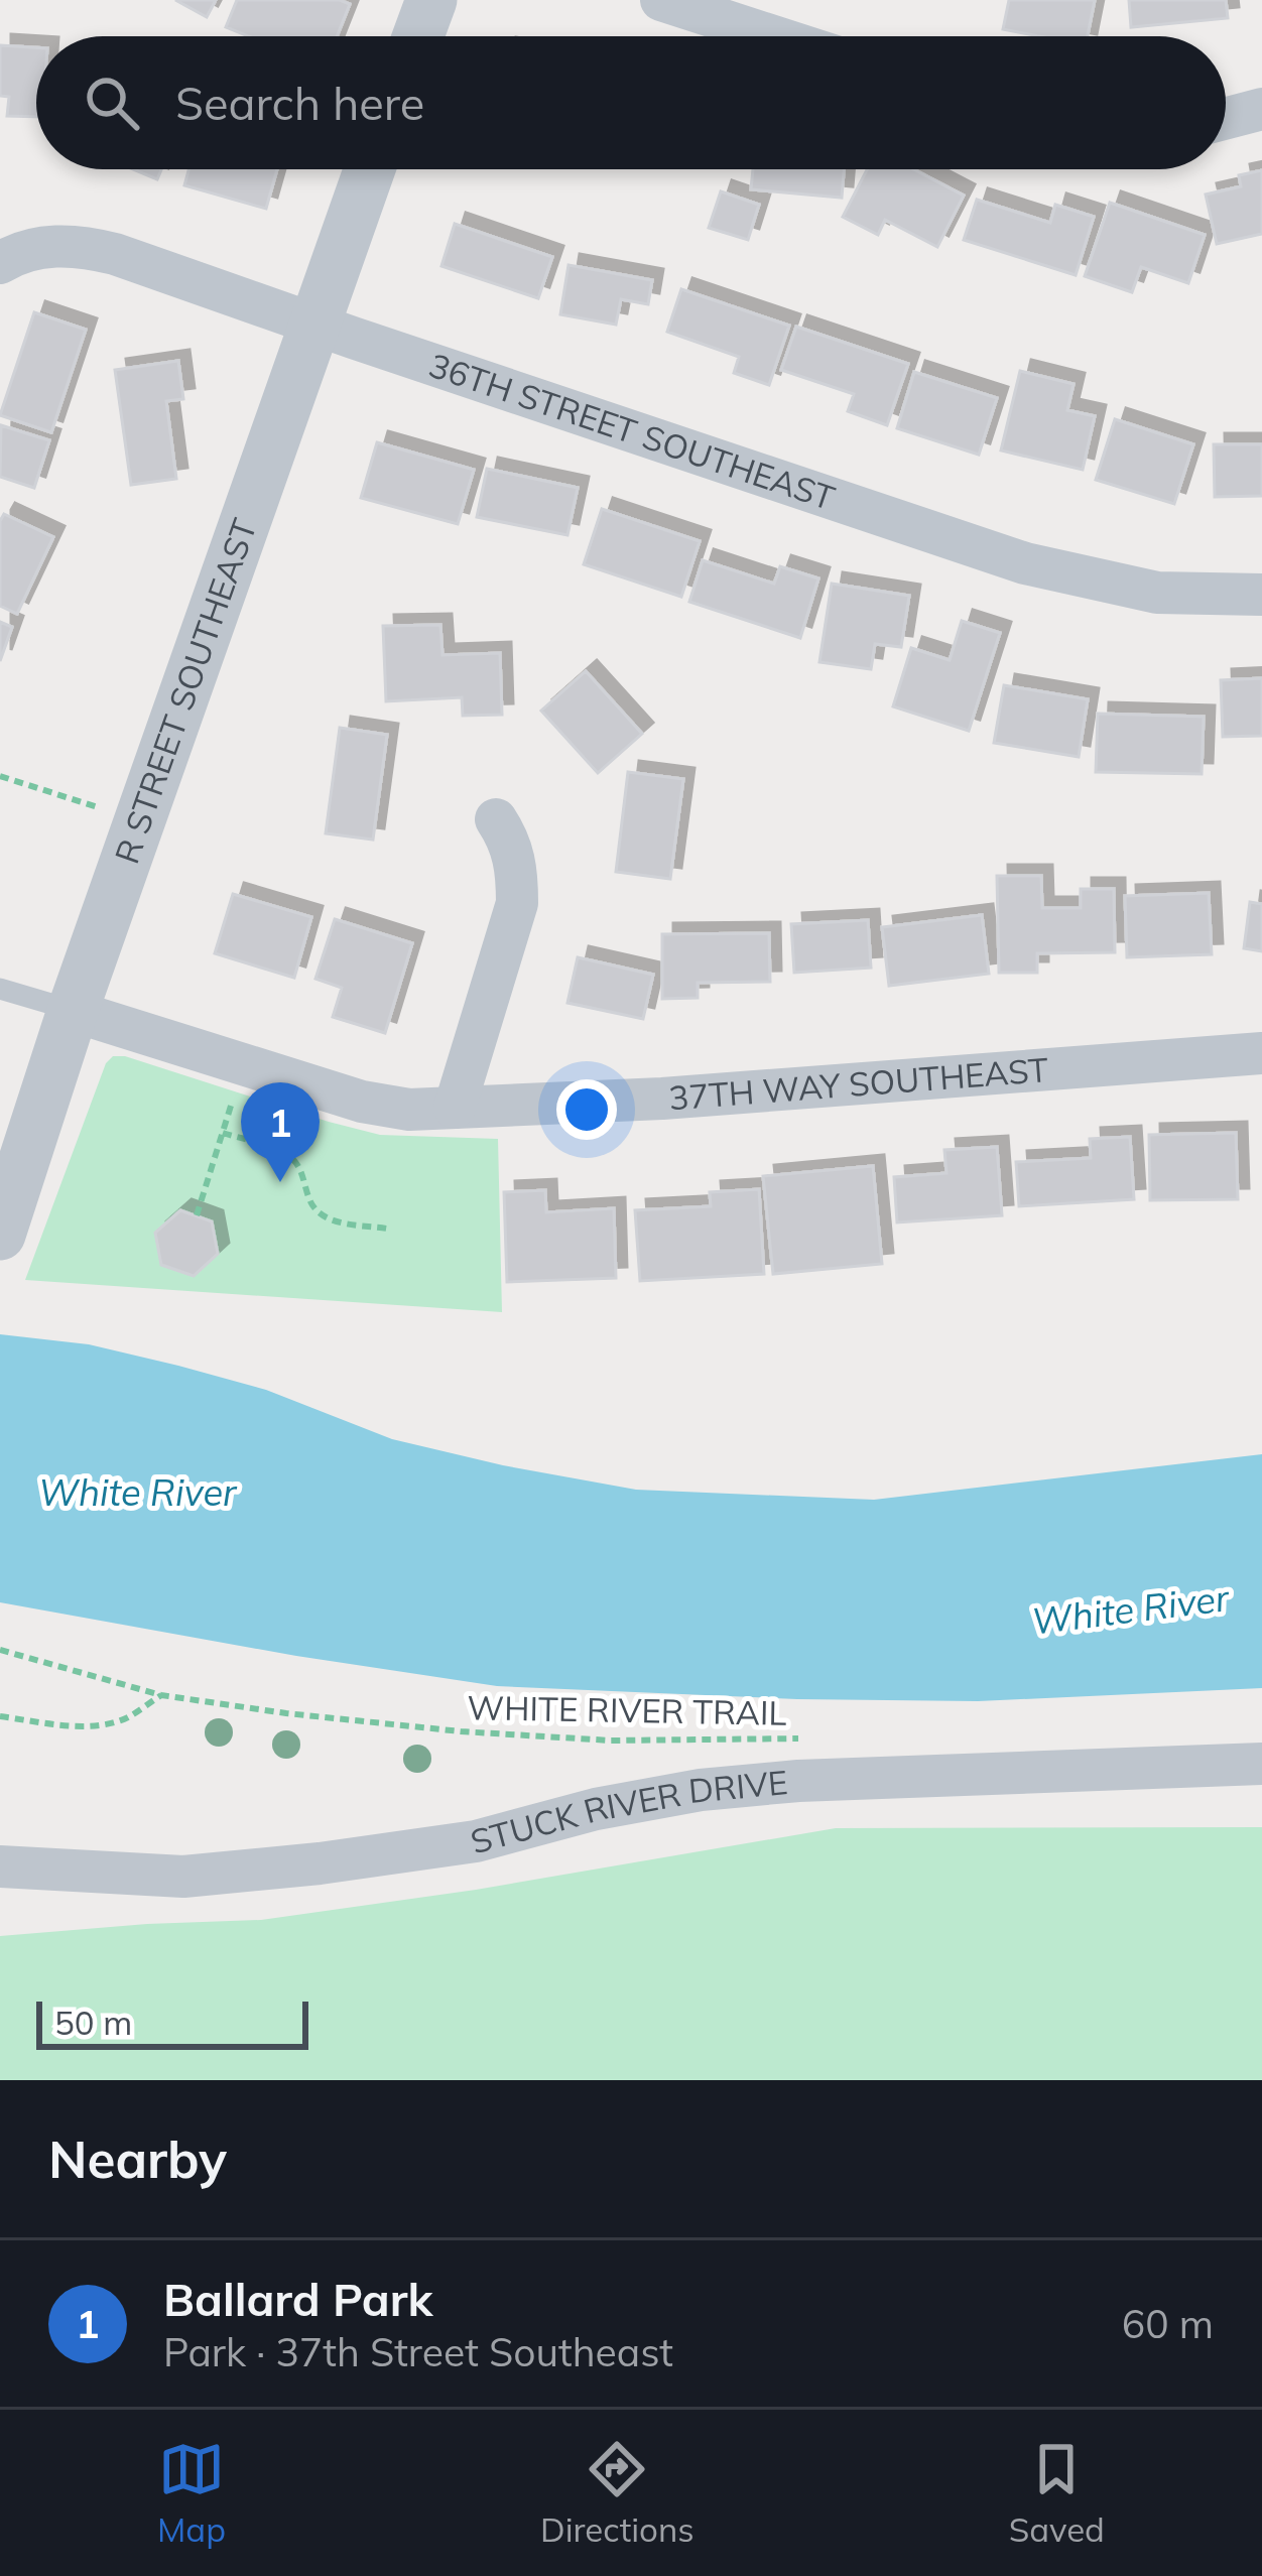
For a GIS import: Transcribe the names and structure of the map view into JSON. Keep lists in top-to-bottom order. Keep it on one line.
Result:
{"streets":{"street":["36TH STREET SOUTHEAST","R STREET SOUTHEAST","37TH WAY SOUTHEAST","STUCK RIVER DRIVE"],"path":["WHITE RIVER TRAIL"]},"crossings":[["36TH STREET SOUTHEAST","R STREET SOUTHEAST"],["R STREET SOUTHEAST","37TH WAY SOUTHEAST"]],"water":["White River"],"scale_bar":"50 m","page":{"search":"Search here","pins":"1","scale":"50 m","heading":"Nearby","list":[{"mark":"1","name":"Ballard Park","note":"Park · 37th Street Southeast","value":"60 m"}],"nav":["Map","Directions","Saved"]}}
